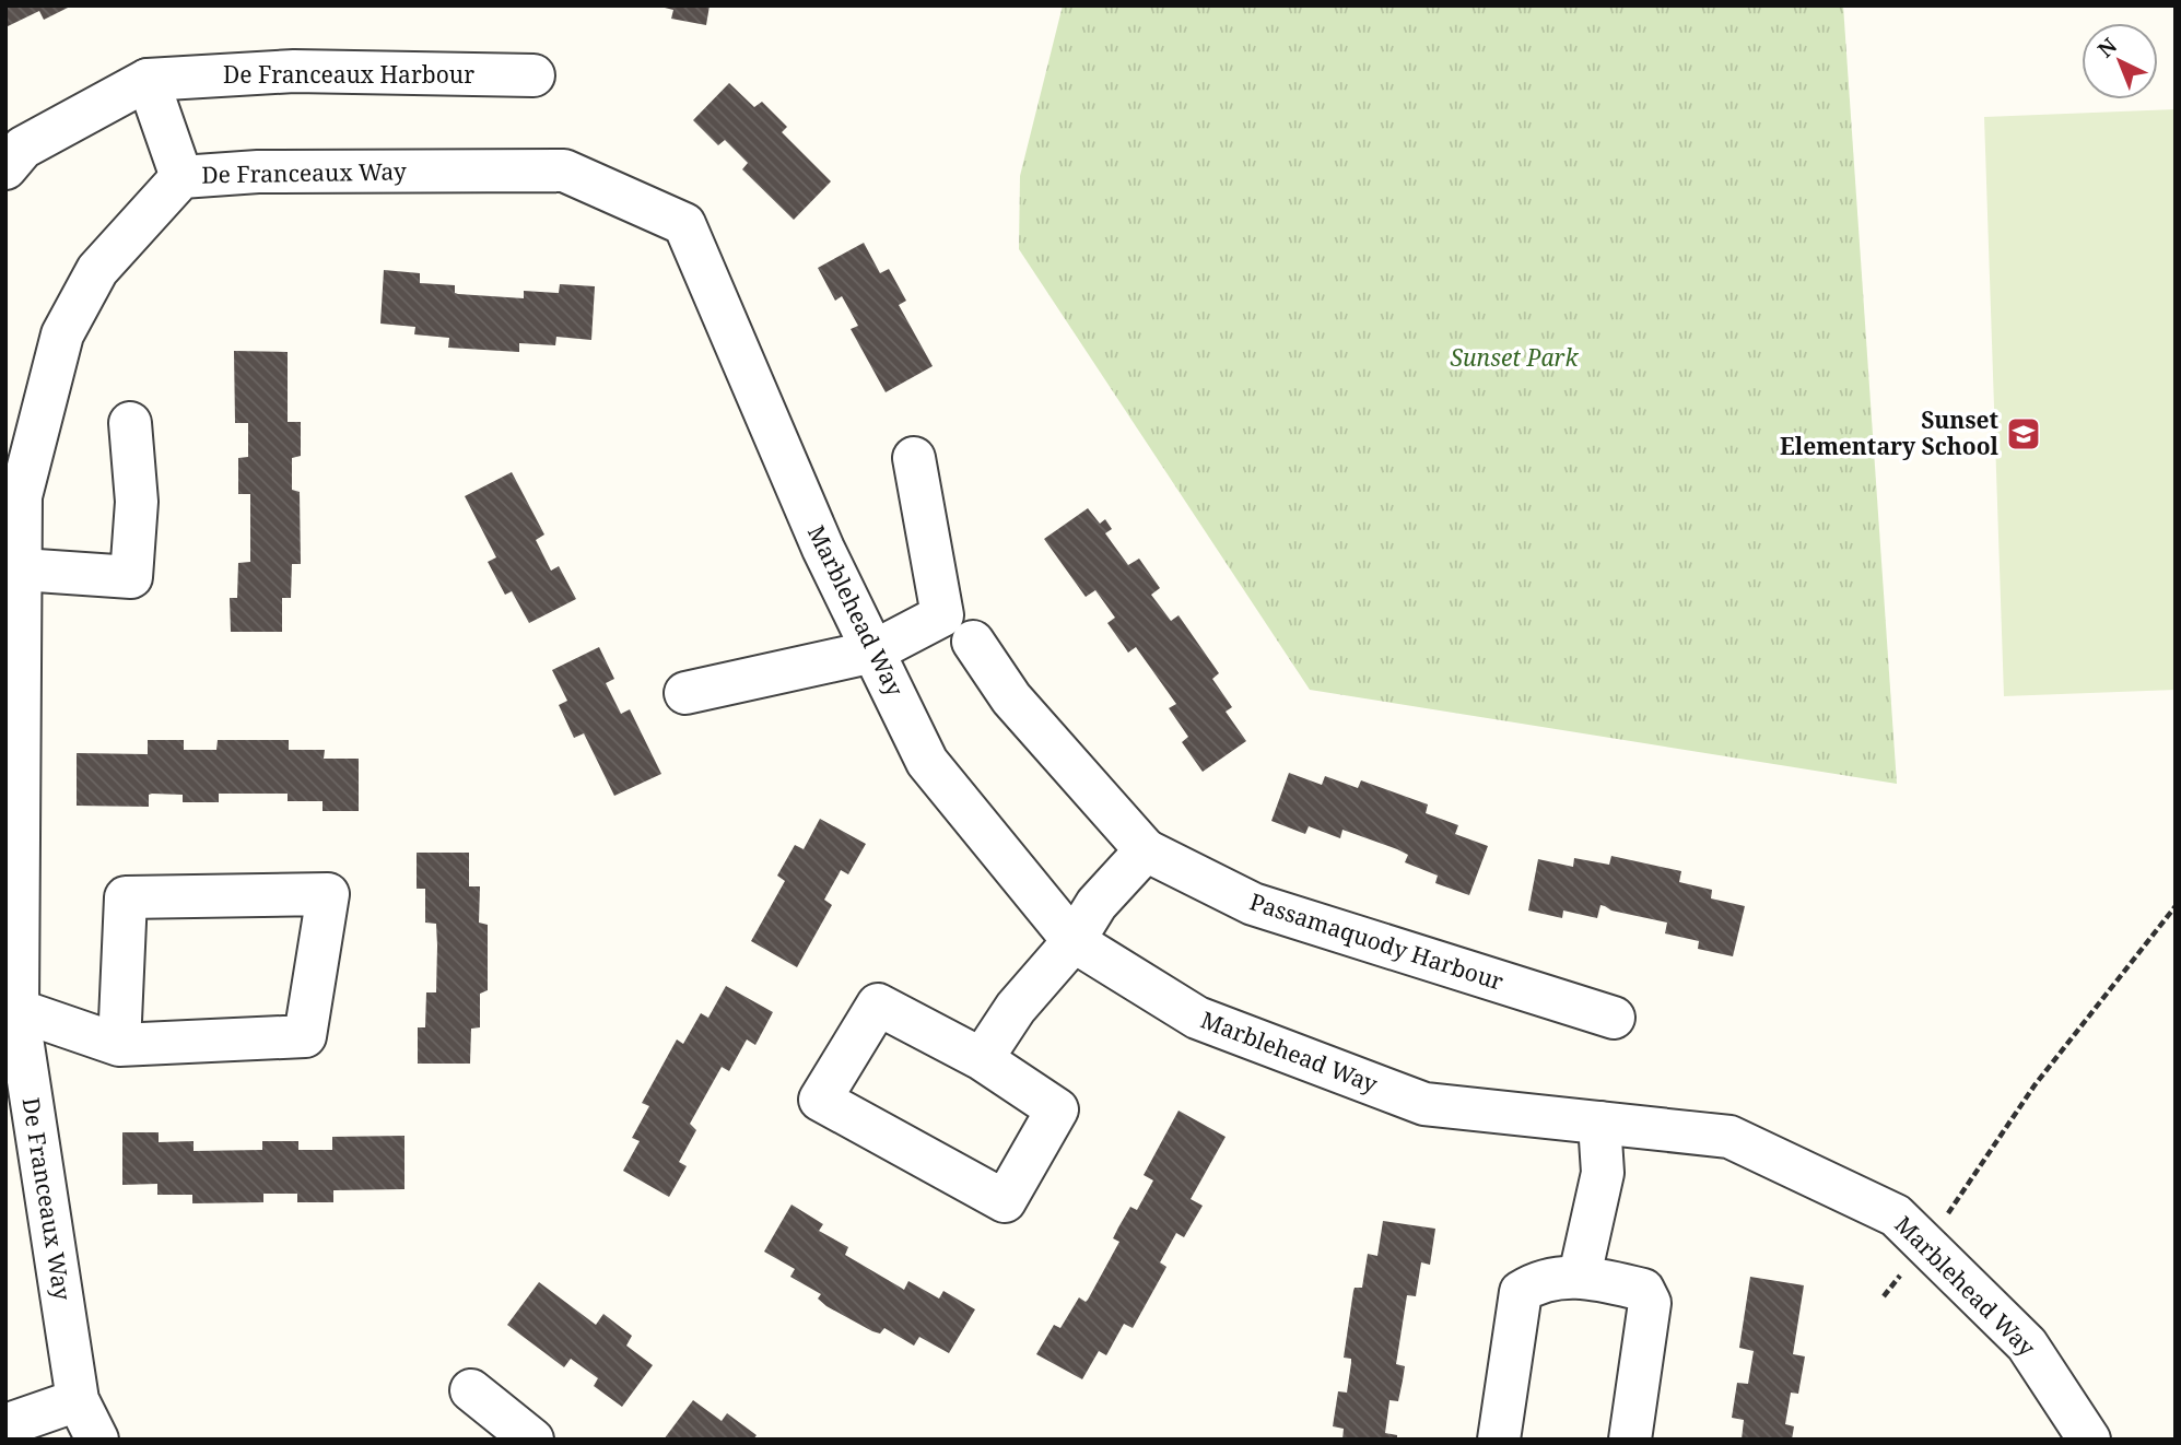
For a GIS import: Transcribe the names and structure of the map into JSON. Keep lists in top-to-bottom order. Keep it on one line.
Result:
{"streets":{"street":["De Franceaux Harbour","De Franceaux Way","Marblehead Way","Passamaquody Harbour"]},"crossings":[["De Franceaux Way","Marblehead Way"]],"parks":["Sunset Park"],"places":{"school or university":["Sunset Elementary School"]},"north":"top left"}
